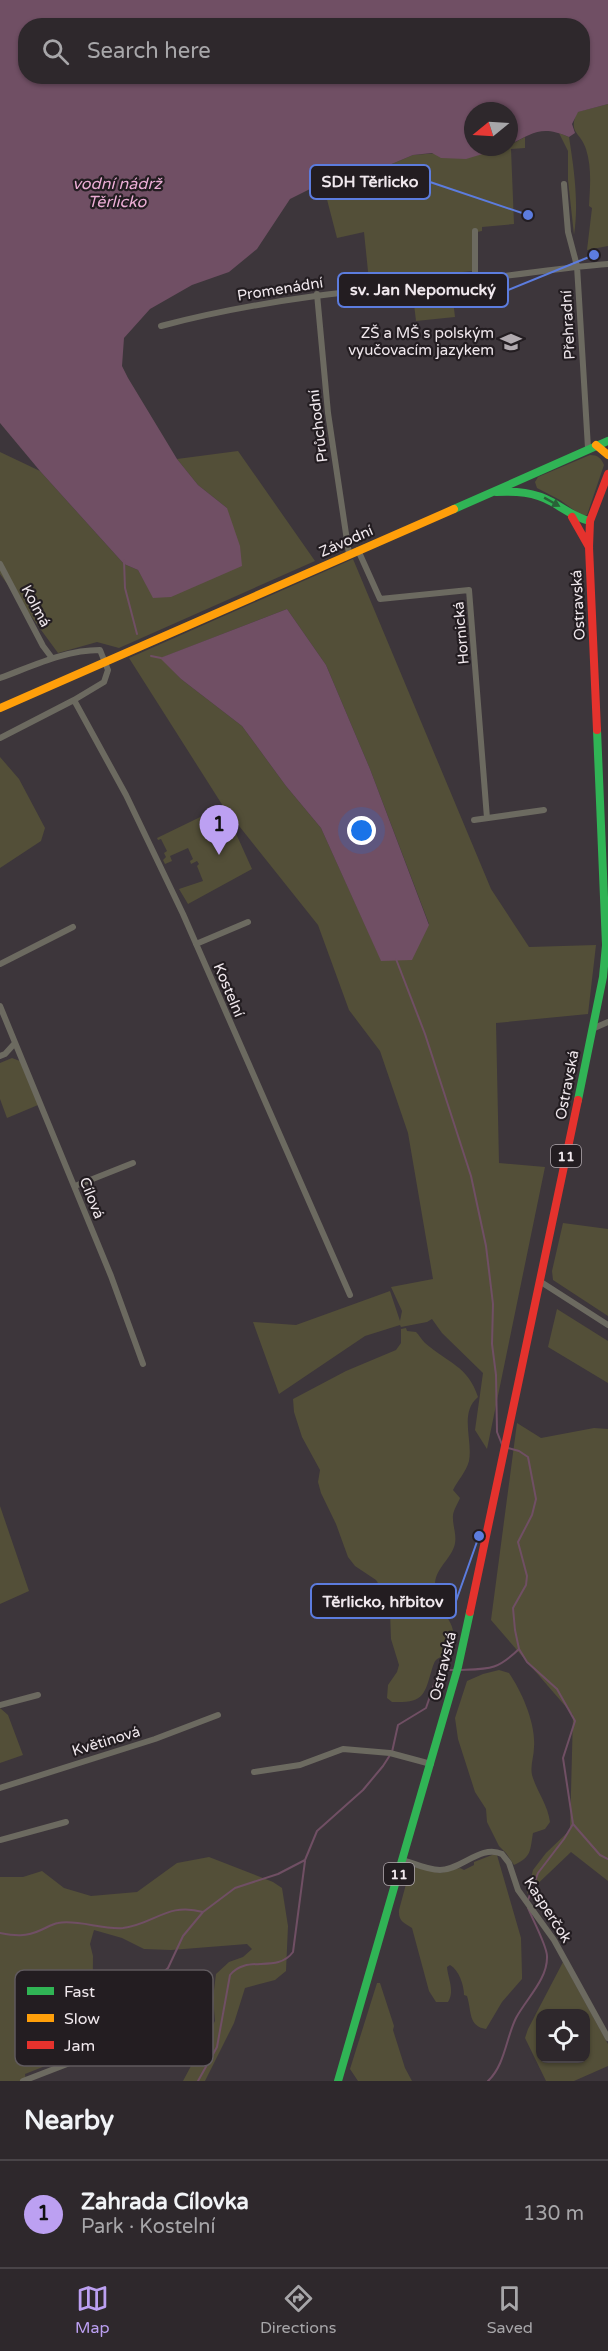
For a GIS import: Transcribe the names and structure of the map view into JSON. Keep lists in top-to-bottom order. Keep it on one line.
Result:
{"streets":{"main road":["Závodní","Ostravská","11"],"street":["Promenádní","Přehradní","Průchodní","Kolmá","Hornická","Kostelní","Cílová","Květinová","Kasperčok"]},"crossings":[["Promenádní","Přehradní"],["Promenádní","Průchodní"],["Přehradní","Závodní"],["Průchodní","Závodní"],["Průchodní","Hornická"],["Závodní","Hornická"],["Ostravská","Kasperčok"]],"water":["vodní nádrž Těrlicko"],"places":{"other":["SDH Těrlicko","sv. Jan Nepomucký","Těrlicko, hřbitov"],"school or university":["ZŠ a MŠ s polským vyučovacím jazykem"]},"legend":["Fast","Slow","Jam"],"north":"left","page":{"search":"Search here","pins":"1","heading":"Nearby","list":[{"mark":"1","name":"Zahrada Cílovka","note":"Park · Kostelní","value":"130 m"}],"nav":["Map","Directions","Saved"]}}
